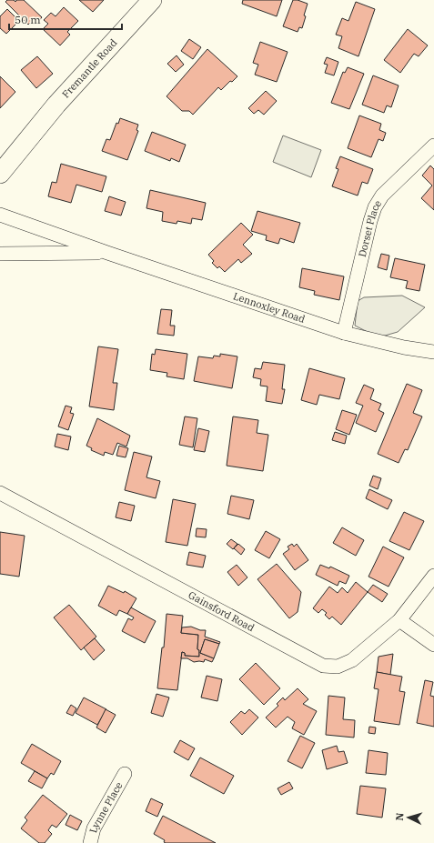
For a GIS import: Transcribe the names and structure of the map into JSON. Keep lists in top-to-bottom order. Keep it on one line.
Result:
{"streets":{"street":["Fremantle Road","Dorset Place","Lennoxley Road","Gainsford Road","Lynne Place"]},"crossings":[["Dorset Place","Lennoxley Road"]],"scale_bar":"50 m","north":"left"}
